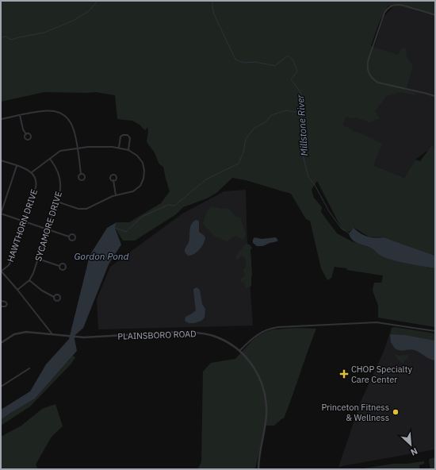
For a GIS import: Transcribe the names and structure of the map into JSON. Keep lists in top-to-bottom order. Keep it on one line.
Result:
{"streets":{"street":["HAWTHORN DRIVE","SYCAMORE DRIVE","PLAINSBORO ROAD"]},"water":["Millstone River","Gordon Pond"],"places":{"health":["CHOP Specialty Care Center"],"other":["Princeton Fitness & Wellness"]},"north":"bottom right"}
